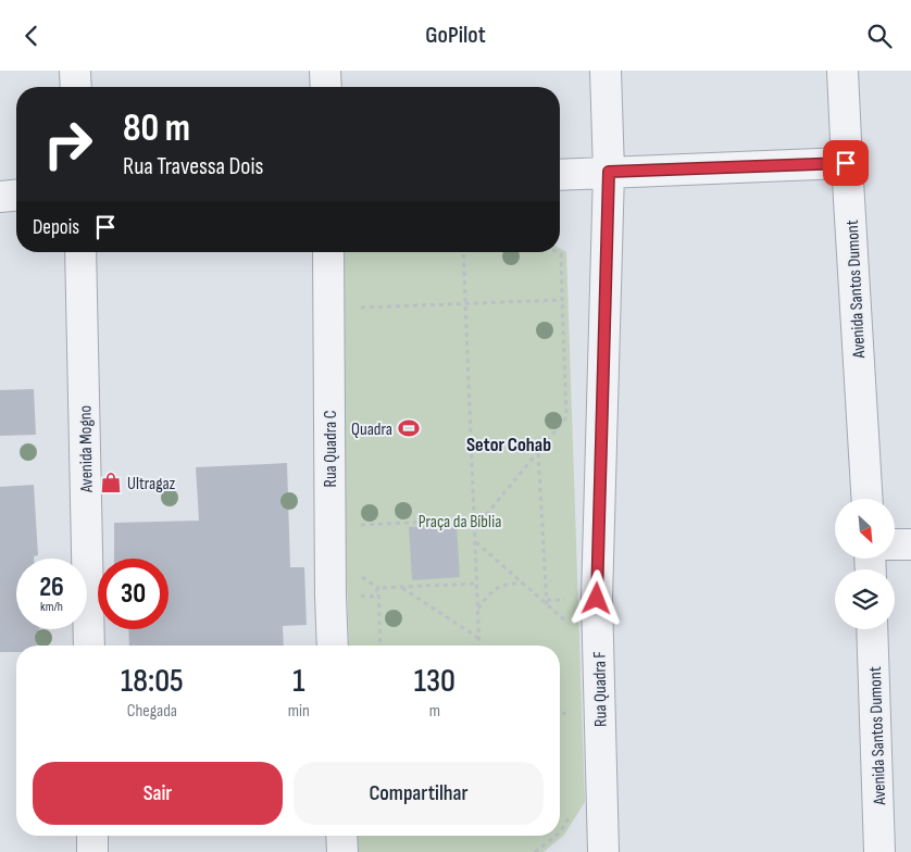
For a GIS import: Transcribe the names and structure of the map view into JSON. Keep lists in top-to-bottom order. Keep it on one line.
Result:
{"streets":{"street":["Avenida Santos Dumont","Avenida Mogno","Rua Quadra C","Rua Quadra F"]},"districts":["Setor Cohab"],"parks":["Praça da Bíblia"],"places":{"sports":["Quadra"],"shop":["Ultragaz"]},"north":"bottom right","page":{"header":"GoPilot","turn":["80 m","Rua Travessa Dois"],"then":"Depois","speed":"26 km/h","limit":"30","eta":["18:05","Chegada","1","min","130","m"],"buttons":["Sair","Compartilhar"]}}
